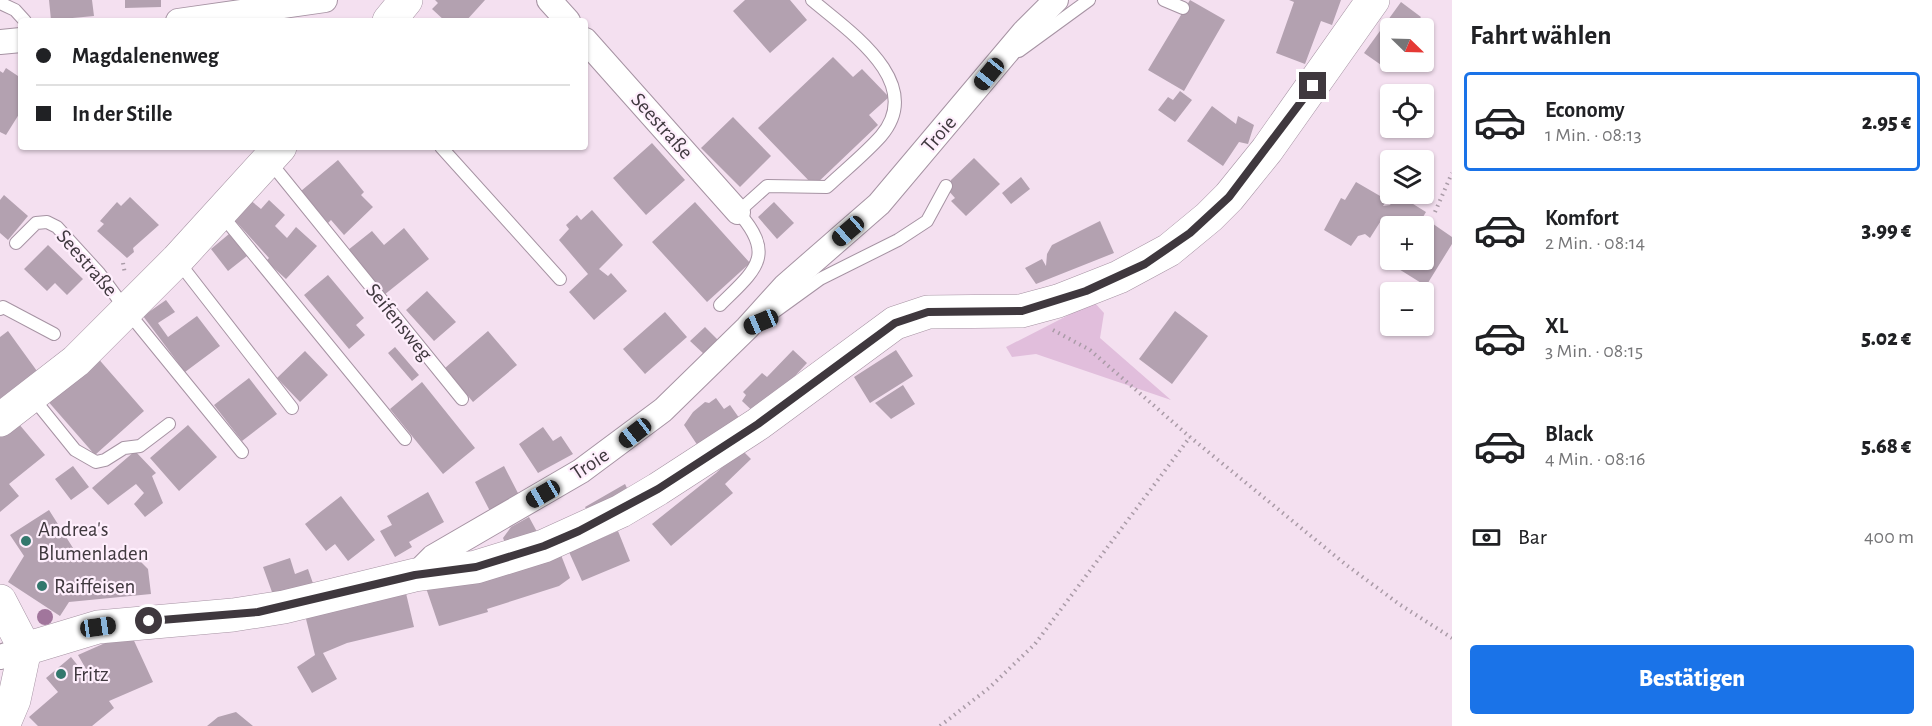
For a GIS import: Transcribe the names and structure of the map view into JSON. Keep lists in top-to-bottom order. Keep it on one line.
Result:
{"streets":{"street":["Seestraße","Troie"],"lane":["Seifensweg"]},"crossings":[["Seestraße","Seifensweg"]],"places":["Andrea's Blumenladen","Raiffeisen","Fritz"],"north":"bottom right","page":{"heading":"Fahrt wählen","map_buttons":["+","−"],"banner":["Magdalenenweg","In der Stille"],"list":[{"name":"Economy","note":"1 Min. · 08:13","value":"2.95 €"},{"name":"Komfort","note":"2 Min. · 08:14","value":"3.99 €"},{"name":"XL","note":"3 Min. · 08:15","value":"5.02 €"},{"name":"Black","note":"4 Min. · 08:16","value":"5.68 €"}],"pay":["Bar","400 m"],"buttons":"Bestätigen"}}
